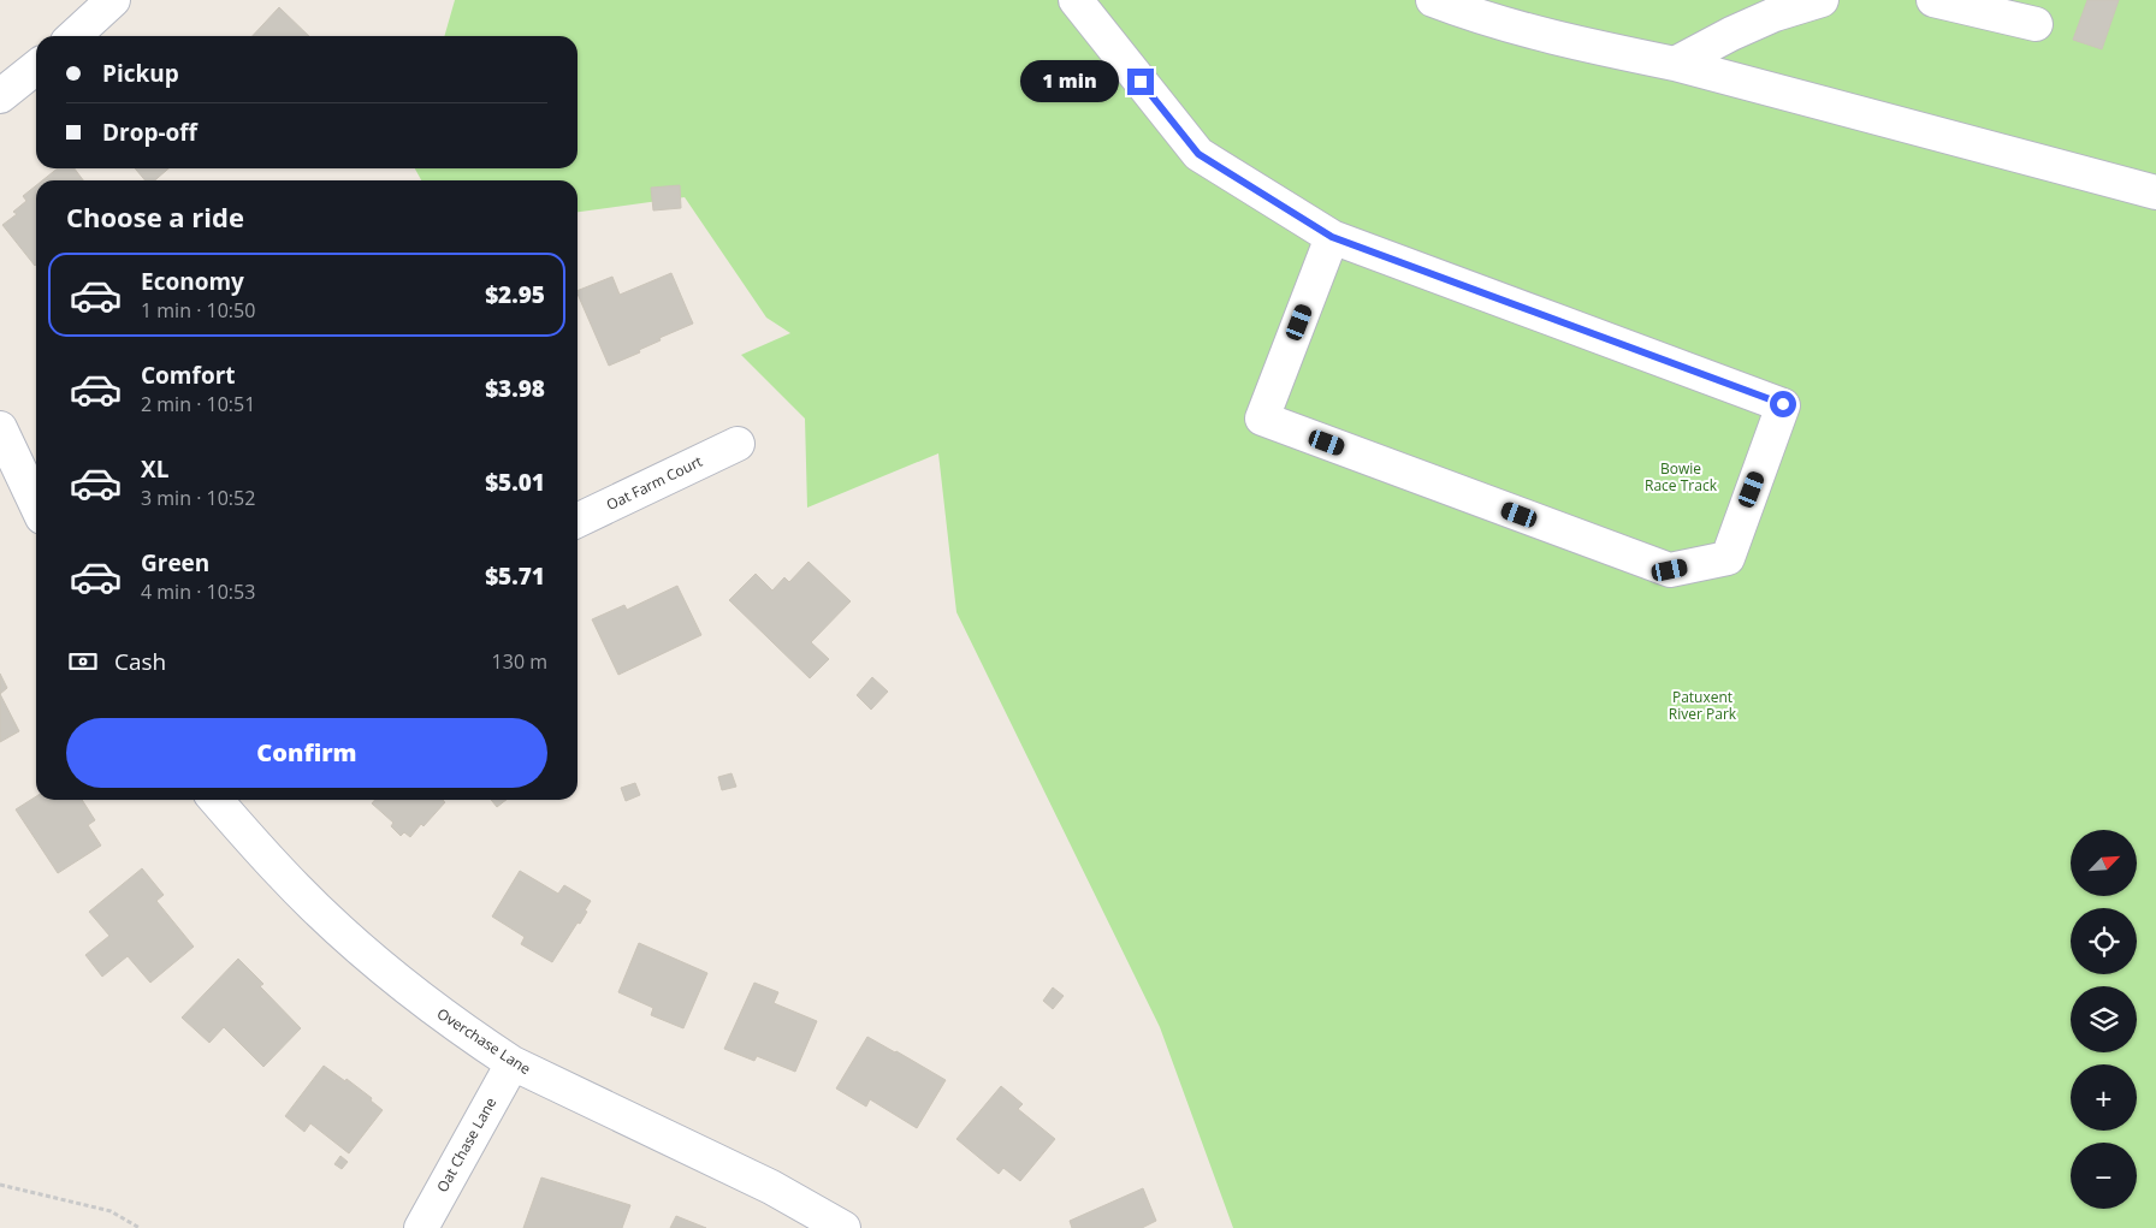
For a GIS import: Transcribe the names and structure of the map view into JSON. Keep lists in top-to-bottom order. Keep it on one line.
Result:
{"streets":{"street":["Oat Farm Court","Overchase Lane","Oat Chase Lane"]},"crossings":[["Overchase Lane","Oat Chase Lane"]],"parks":["Bowie Race Track","Patuxent River Park"],"north":"top right","page":{"banner":["Pickup","Drop-off"],"bubble":"1 min","heading":"Choose a ride","list":[{"name":"Economy","note":"1 min · 10:50","value":"$2.95"},{"name":"Comfort","note":"2 min · 10:51","value":"$3.98"},{"name":"XL","note":"3 min · 10:52","value":"$5.01"},{"name":"Green","note":"4 min · 10:53","value":"$5.71"}],"pay":["Cash","130 m"],"buttons":"Confirm","map_buttons":["+","−"]}}
